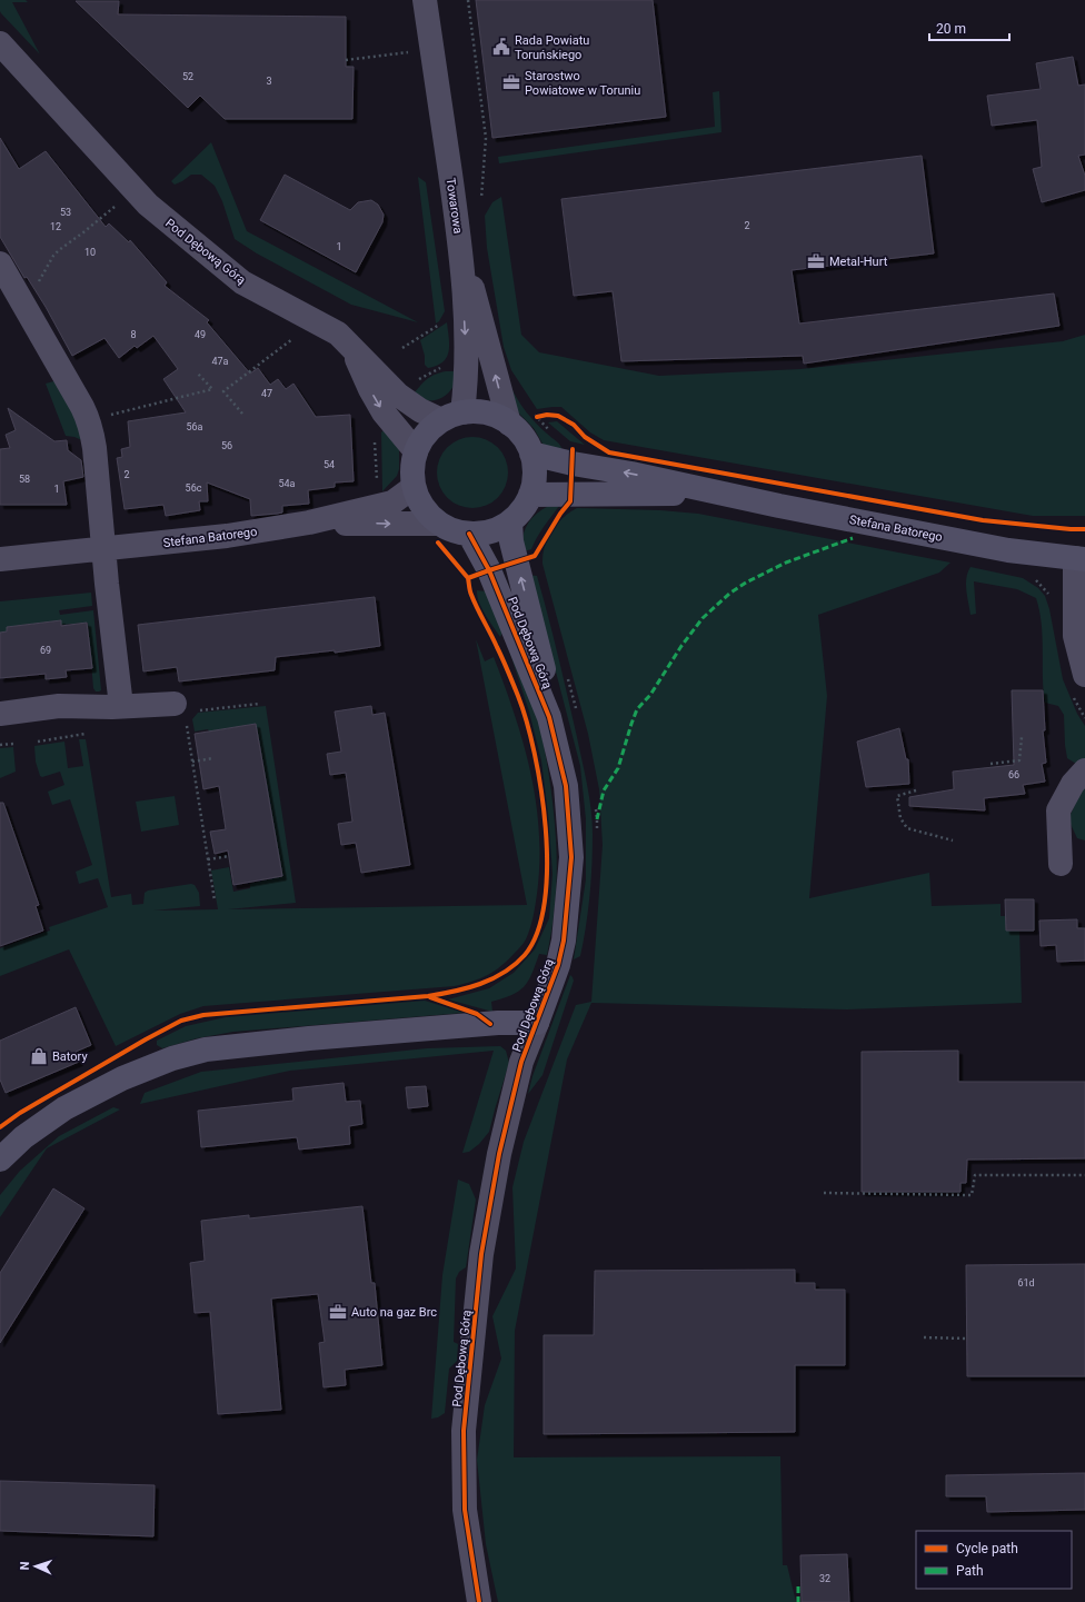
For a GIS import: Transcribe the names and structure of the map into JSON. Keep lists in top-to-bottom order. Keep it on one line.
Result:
{"streets":{"street":["Towarowa","Pod Dębową Górą","Stefana Batorego"]},"crossings":[["Towarowa","Pod Dębową Górą"],["Towarowa","Stefana Batorego"],["Pod Dębową Górą","Stefana Batorego"]],"places":{"public building":["Rada Powiatu Toruńskiego"],"office":["Starostwo Powiatowe w Toruniu","Metal-Hurt","Auto na gaz Brc"],"shop":["Batory"]},"house_numbers":["52","3","53","2","12","1","10","8","49","47a","47","56a","56","54","2","58","54a","56c","1","69","66","61d","32"],"legend":["Cycle path","Path"],"scale_bar":"20 m","north":"left"}
